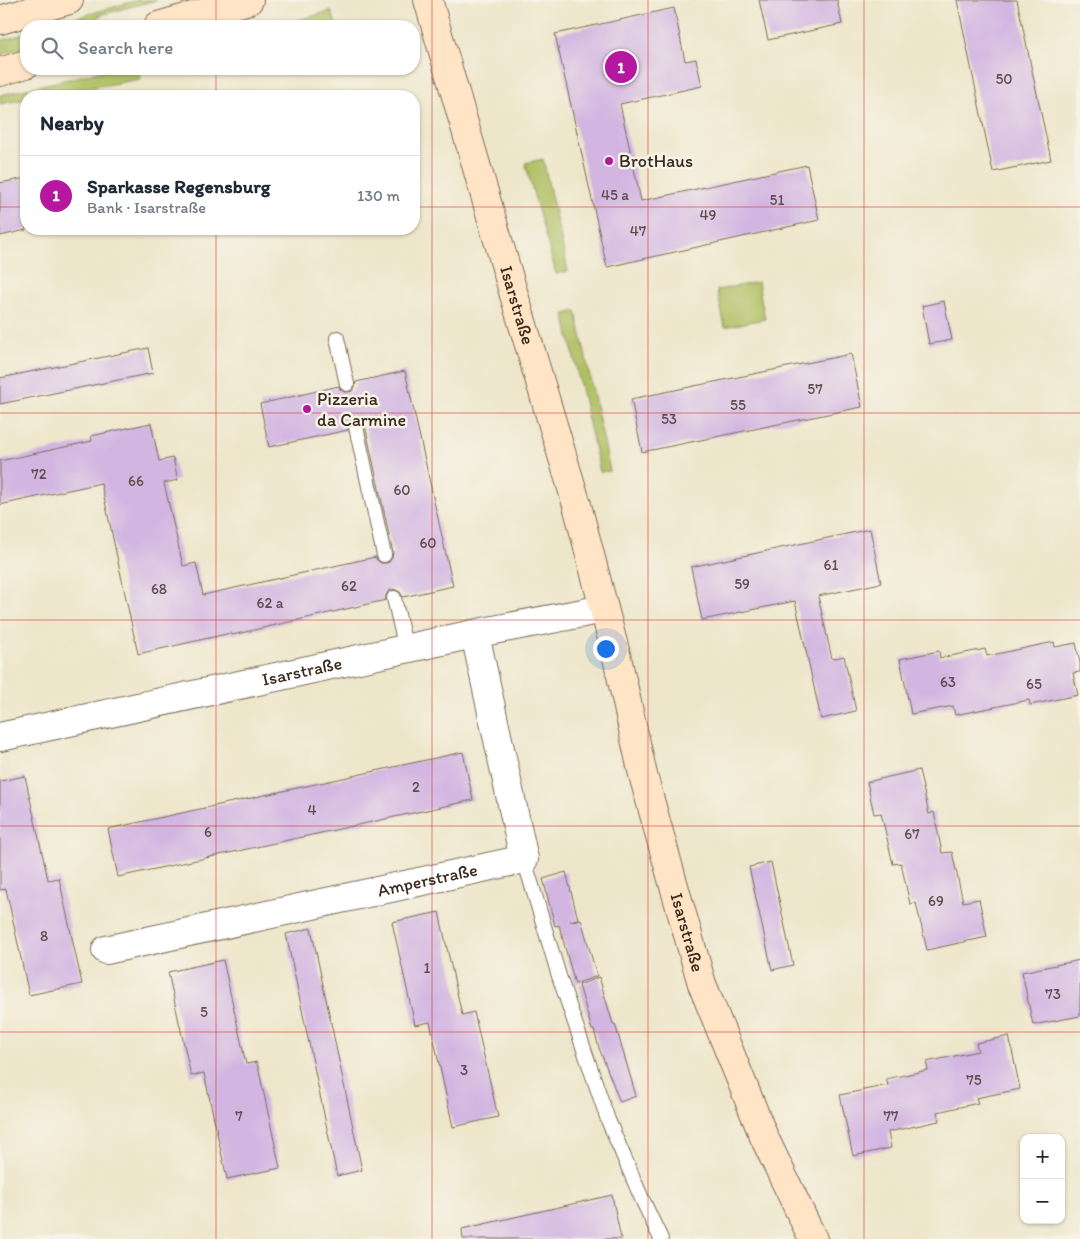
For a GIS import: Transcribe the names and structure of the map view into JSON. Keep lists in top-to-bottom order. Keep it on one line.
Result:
{"streets":{"street":["Isarstraße","Amperstraße"]},"places":["BrotHaus","Pizzeria da Carmine"],"house_numbers":["50","45 a","51","49","47","57","55","53","72","66","60","60","61","59","62","68","62 a","63","65","2","4","6","67","69","8","1","73","5","3","75","7","77"],"page":{"search":"Search here","pins":"1","heading":"Nearby","list":[{"mark":"1","name":"Sparkasse Regensburg","note":"Bank · Isarstraße","value":"130 m"}],"map_buttons":["+","−"]}}
